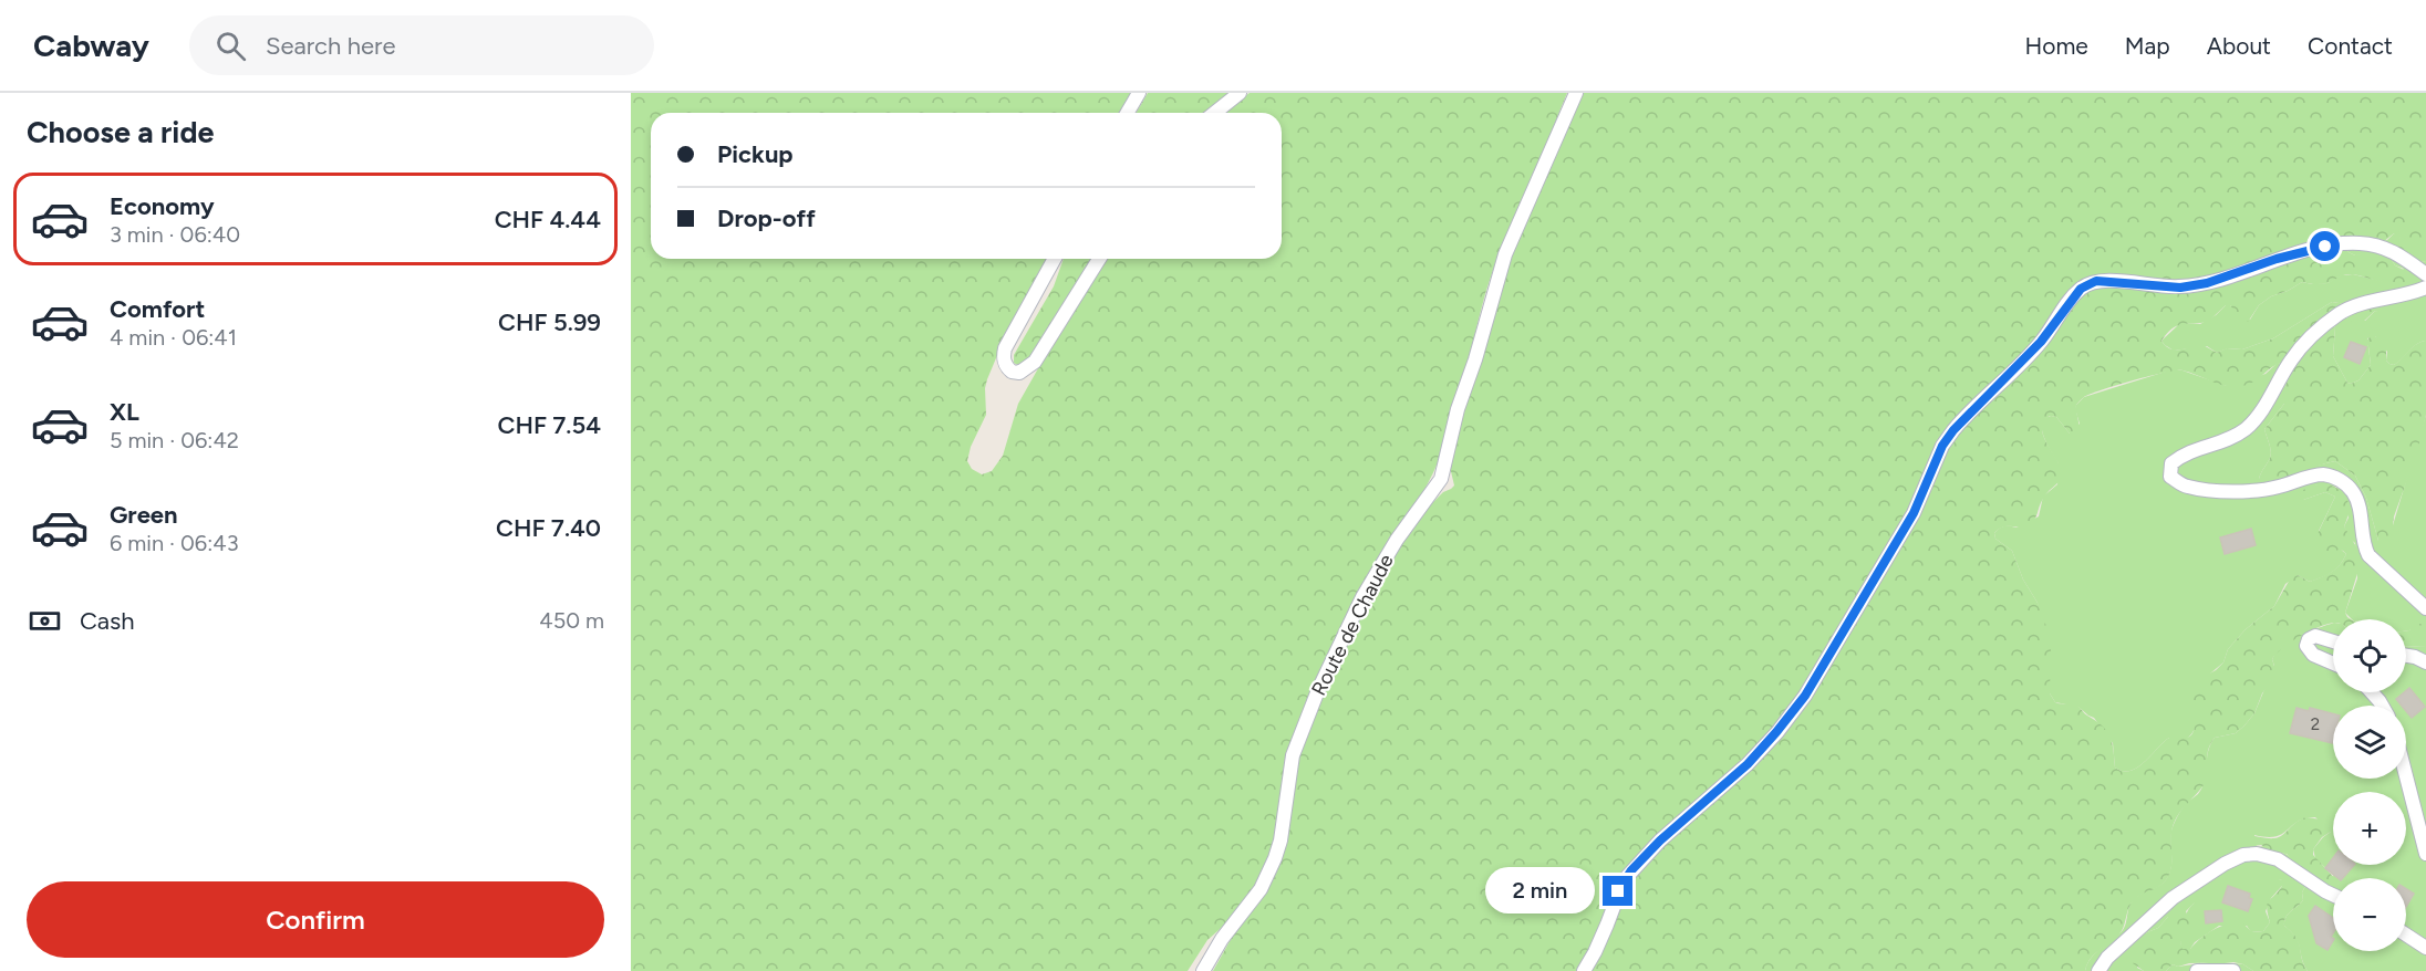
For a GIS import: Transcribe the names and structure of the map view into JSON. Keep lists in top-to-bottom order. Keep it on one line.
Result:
{"streets":{"street":["Route de Chaude"]},"house_numbers":["2"],"page":{"header":"Cabway","search":"Search here","nav":["Home","Map","About","Contact"],"heading":"Choose a ride","banner":["Pickup","Drop-off"],"list":[{"name":"Economy","note":"3 min · 06:40","value":"CHF 4.44"},{"name":"Comfort","note":"4 min · 06:41","value":"CHF 5.99"},{"name":"XL","note":"5 min · 06:42","value":"CHF 7.54"},{"name":"Green","note":"6 min · 06:43","value":"CHF 7.40"}],"pay":["Cash","450 m"],"map_buttons":["+","−"],"bubble":"2 min","buttons":"Confirm"}}
